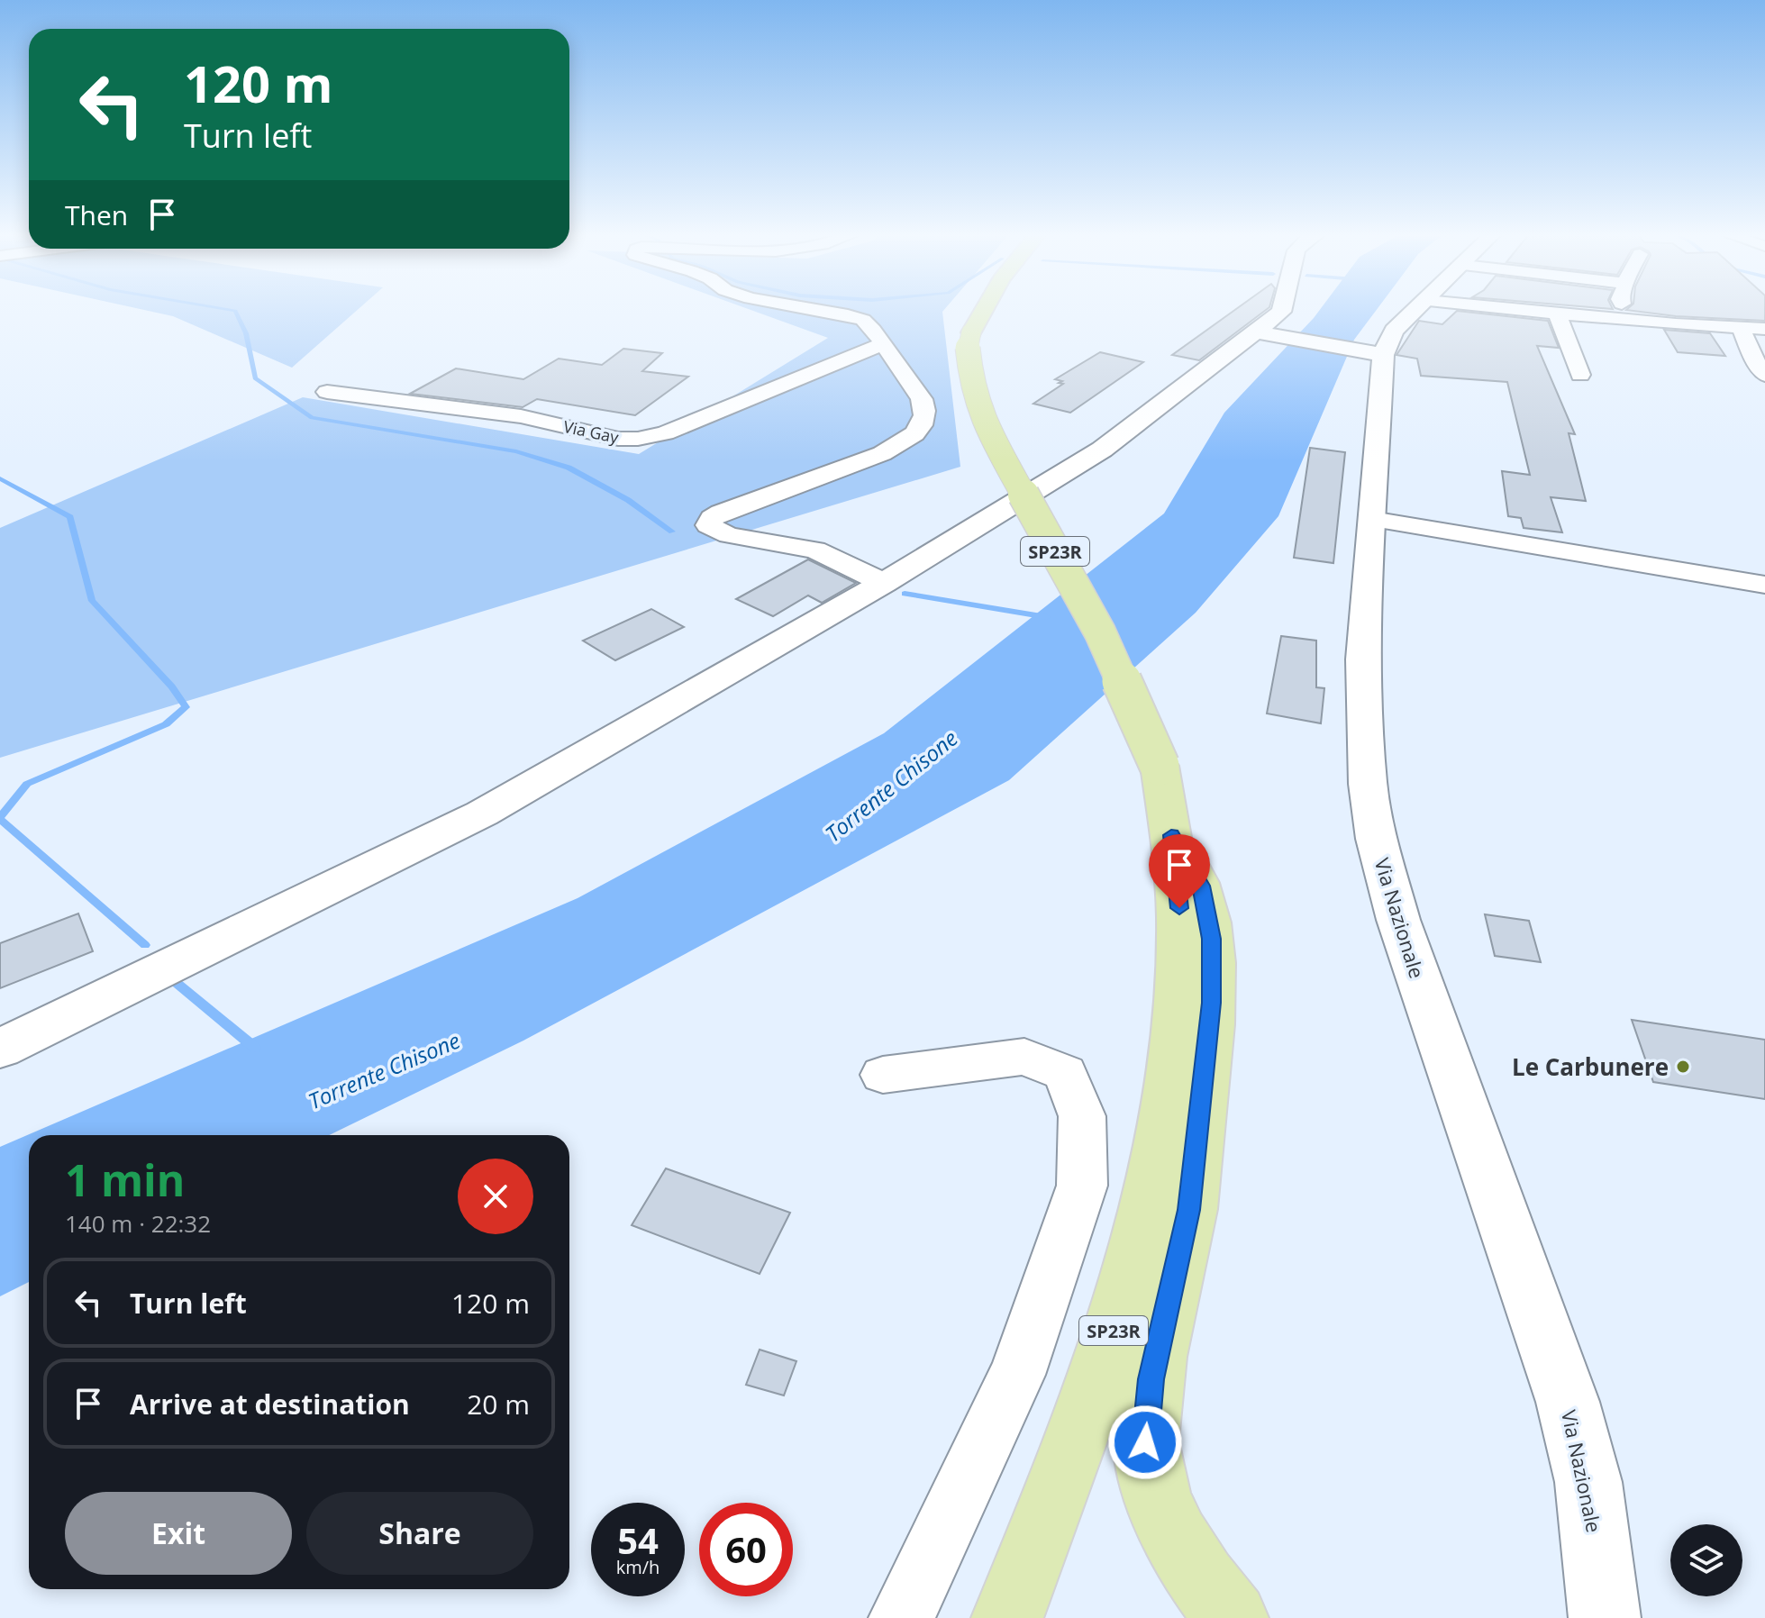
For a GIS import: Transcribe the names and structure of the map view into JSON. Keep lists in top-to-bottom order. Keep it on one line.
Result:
{"streets":{"main road":["SP23R"],"street":["Via Gay","Via Nazionale"]},"water":["Torrente Chisone"],"places":["Le Carbunere"],"page":{"turn":["120 m","Turn left"],"then":"Then","heading":["1 min","140 m · 22:32"],"list":[{"name":"Turn left","value":"120 m"},{"name":"Arrive at destination","value":"20 m"}],"buttons":["Exit","Share"],"speed":"54 km/h","limit":"60"}}
